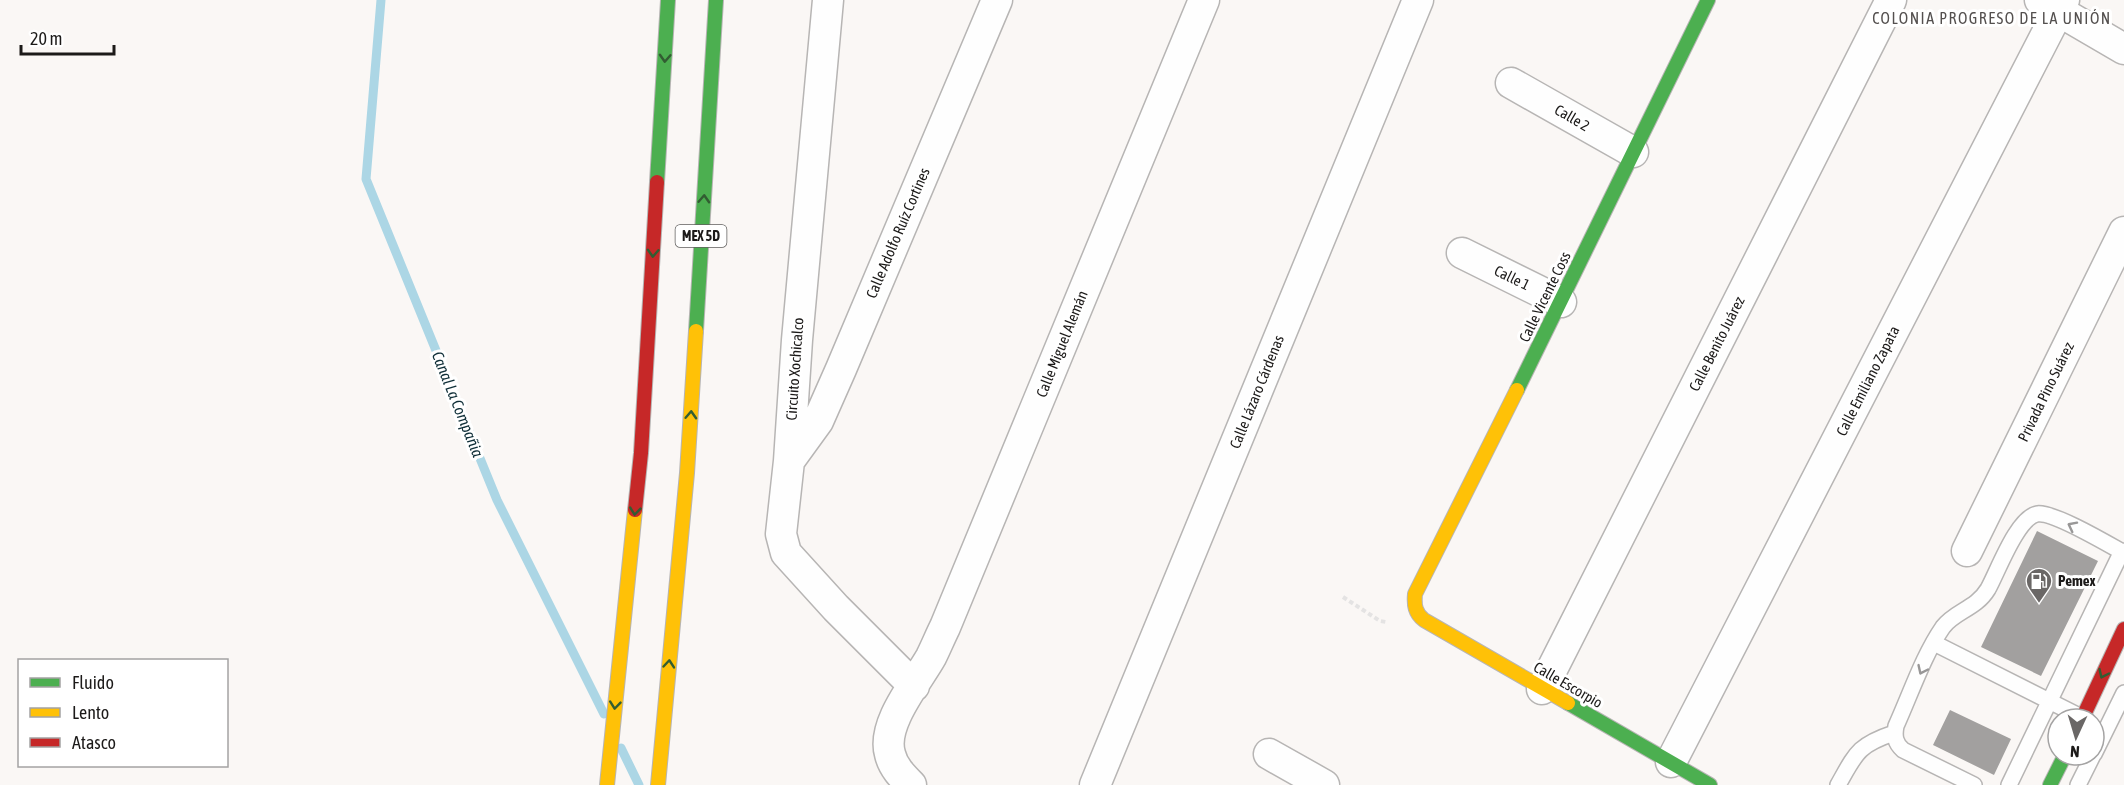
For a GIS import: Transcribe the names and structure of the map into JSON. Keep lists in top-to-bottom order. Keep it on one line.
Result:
{"streets":{"main road":["MEX 5D","Calle Vicente Coss","Calle Escorpio"],"street":["Calle 2","Calle Adolfo Ruíz Cortines","Calle 1","Calle Miguel Alemán","Calle Benito Juárez","Circuito Xochicalco","Calle Emiliano Zapata","Calle Lázaro Cárdenas","Privada Pino Suárez"]},"crossings":[["Calle 2","Calle Vicente Coss"],["Calle Adolfo Ruíz Cortines","Circuito Xochicalco"],["Calle 1","Calle Vicente Coss"],["Calle Vicente Coss","Calle Escorpio"],["Calle Miguel Alemán","Circuito Xochicalco"],["Calle Benito Juárez","Calle Escorpio"],["Calle Emiliano Zapata","Calle Escorpio"]],"districts":["COLONIA PROGRESO DE LA UNIÓN"],"water":["Canal La Compañia"],"places":{"fuel station":["Pemex"]},"legend":["Fluido","Lento","Atasco"],"scale_bar":"20 m","north":"bottom"}
